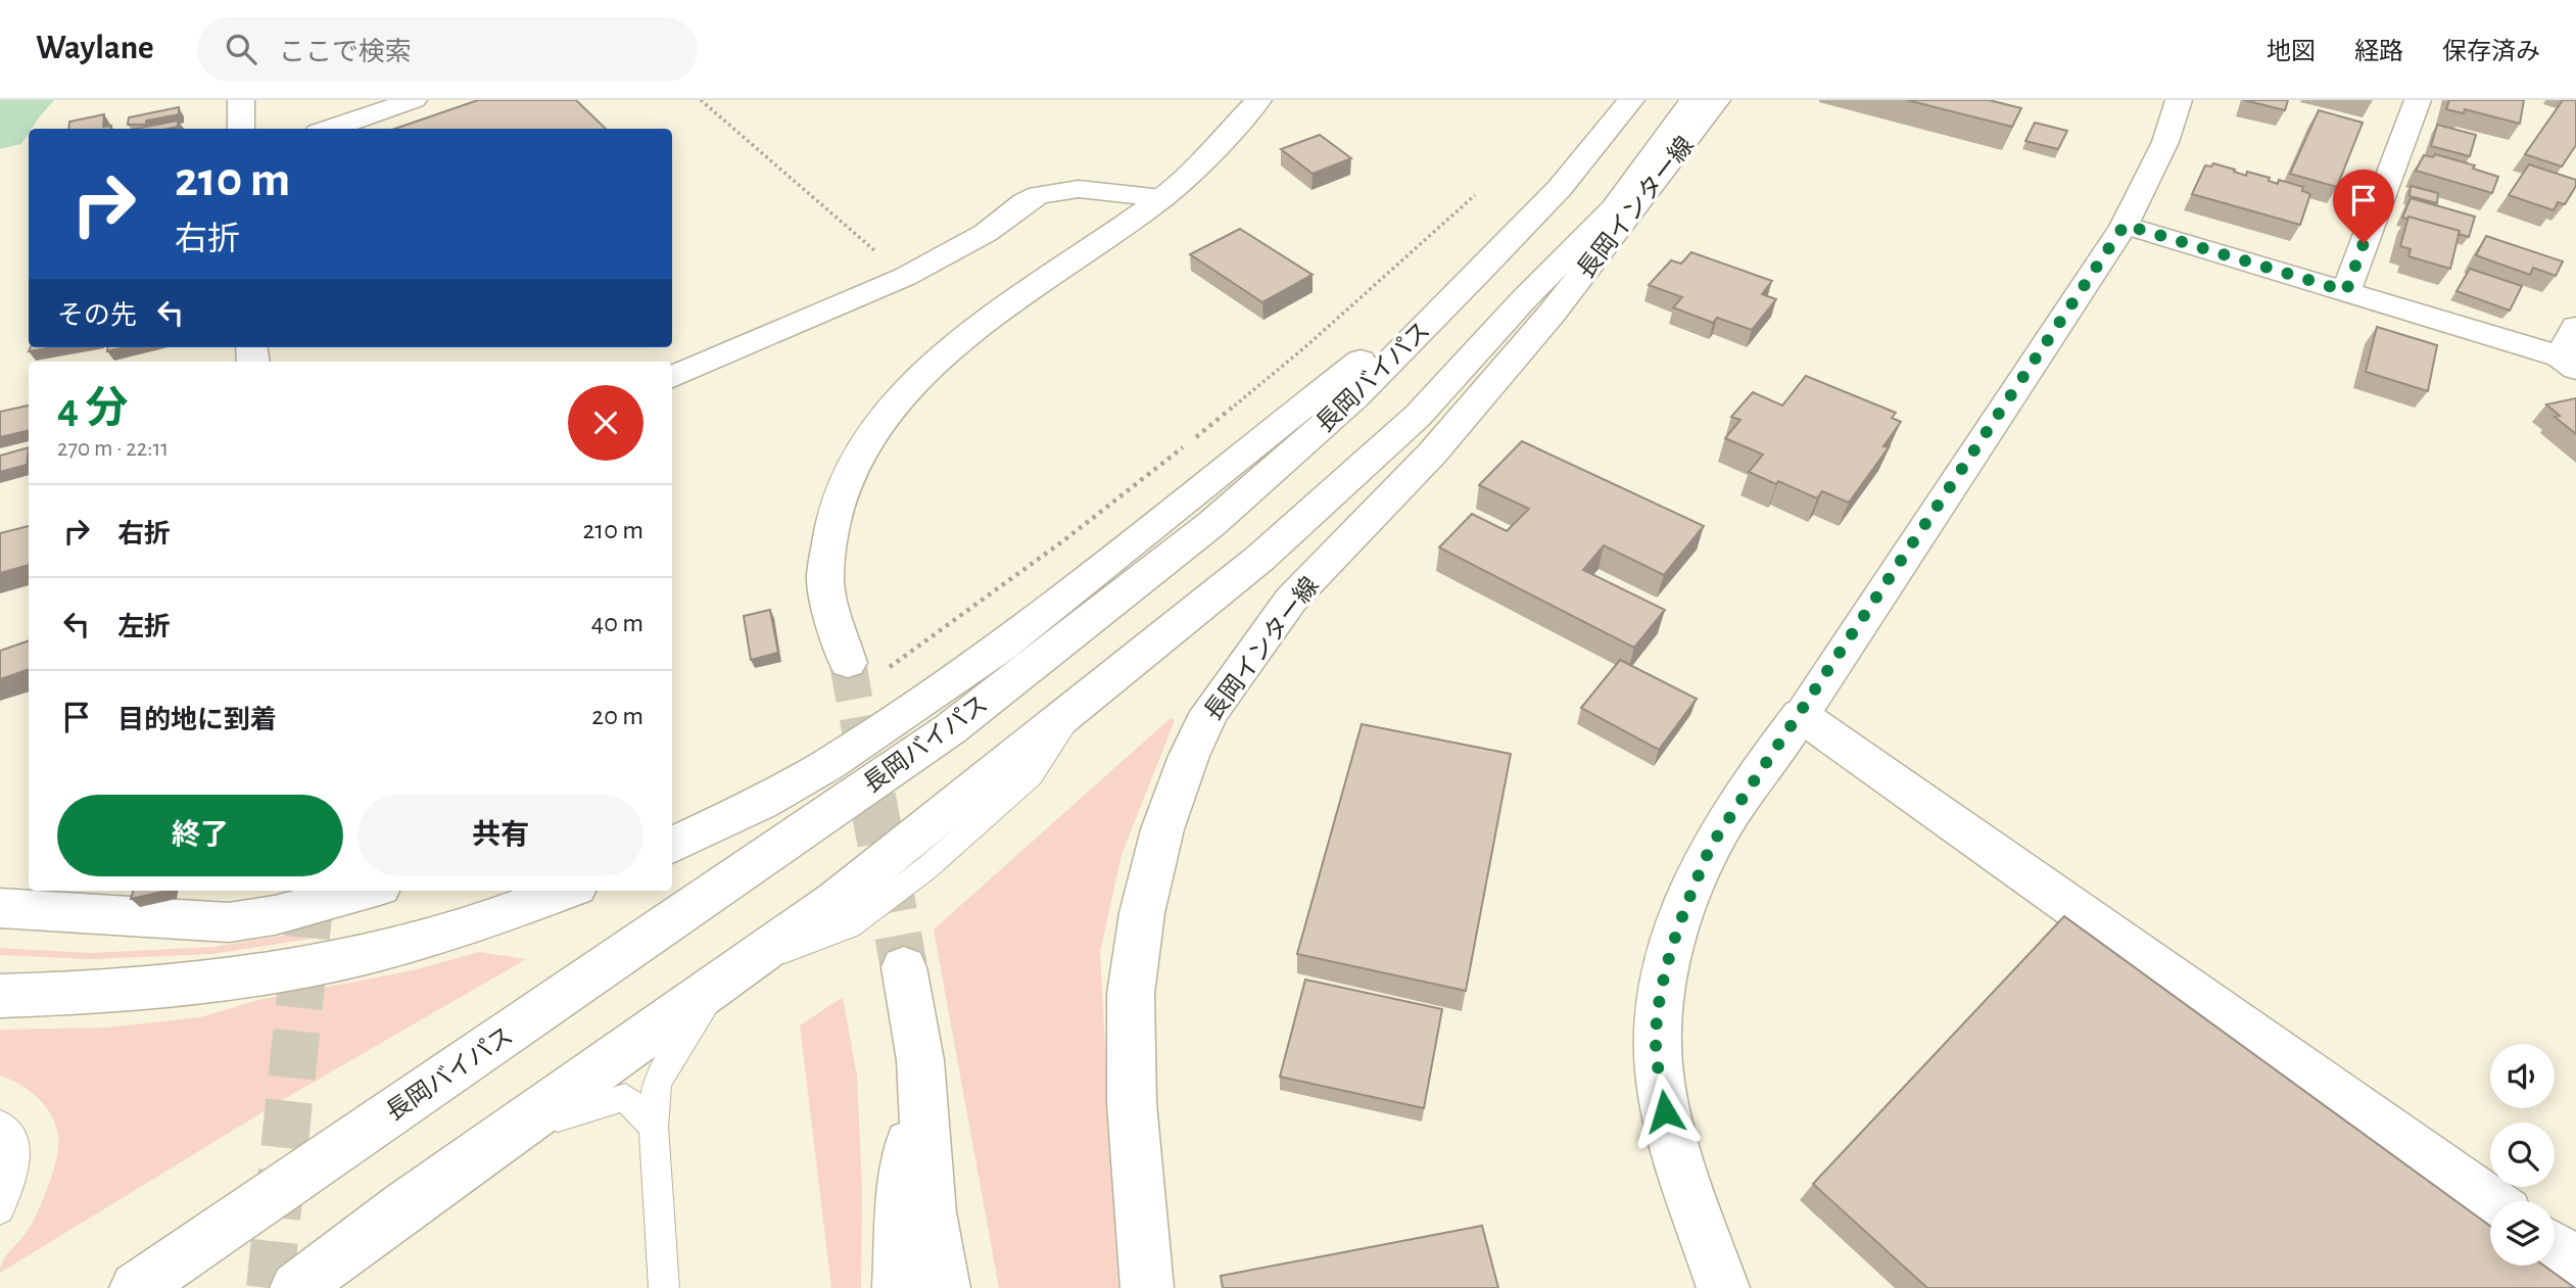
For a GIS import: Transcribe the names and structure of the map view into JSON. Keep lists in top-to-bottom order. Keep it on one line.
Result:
{"streets":{"main road":["長岡インター線","長岡バイパス"]},"page":{"header":"Waylane","search":"ここで検索","nav":["地図","経路","保存済み"],"turn":["210 m","右折"],"then":"その先","heading":["4 分","270 m · 22:11"],"list":[{"name":"右折","value":"210 m"},{"name":"左折","value":"40 m"},{"name":"目的地に到着","value":"20 m"}],"buttons":["終了","共有"]}}
